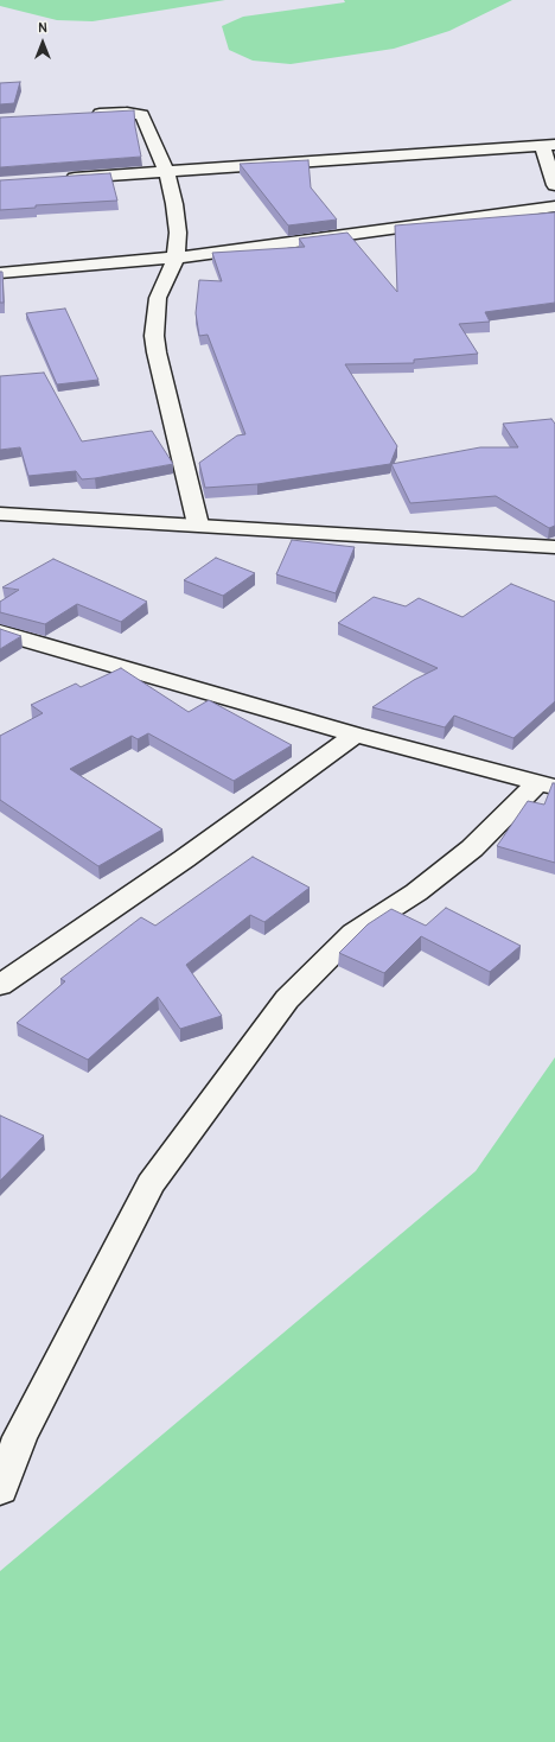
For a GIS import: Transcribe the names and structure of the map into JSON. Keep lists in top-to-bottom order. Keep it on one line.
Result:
{"north":"top"}
